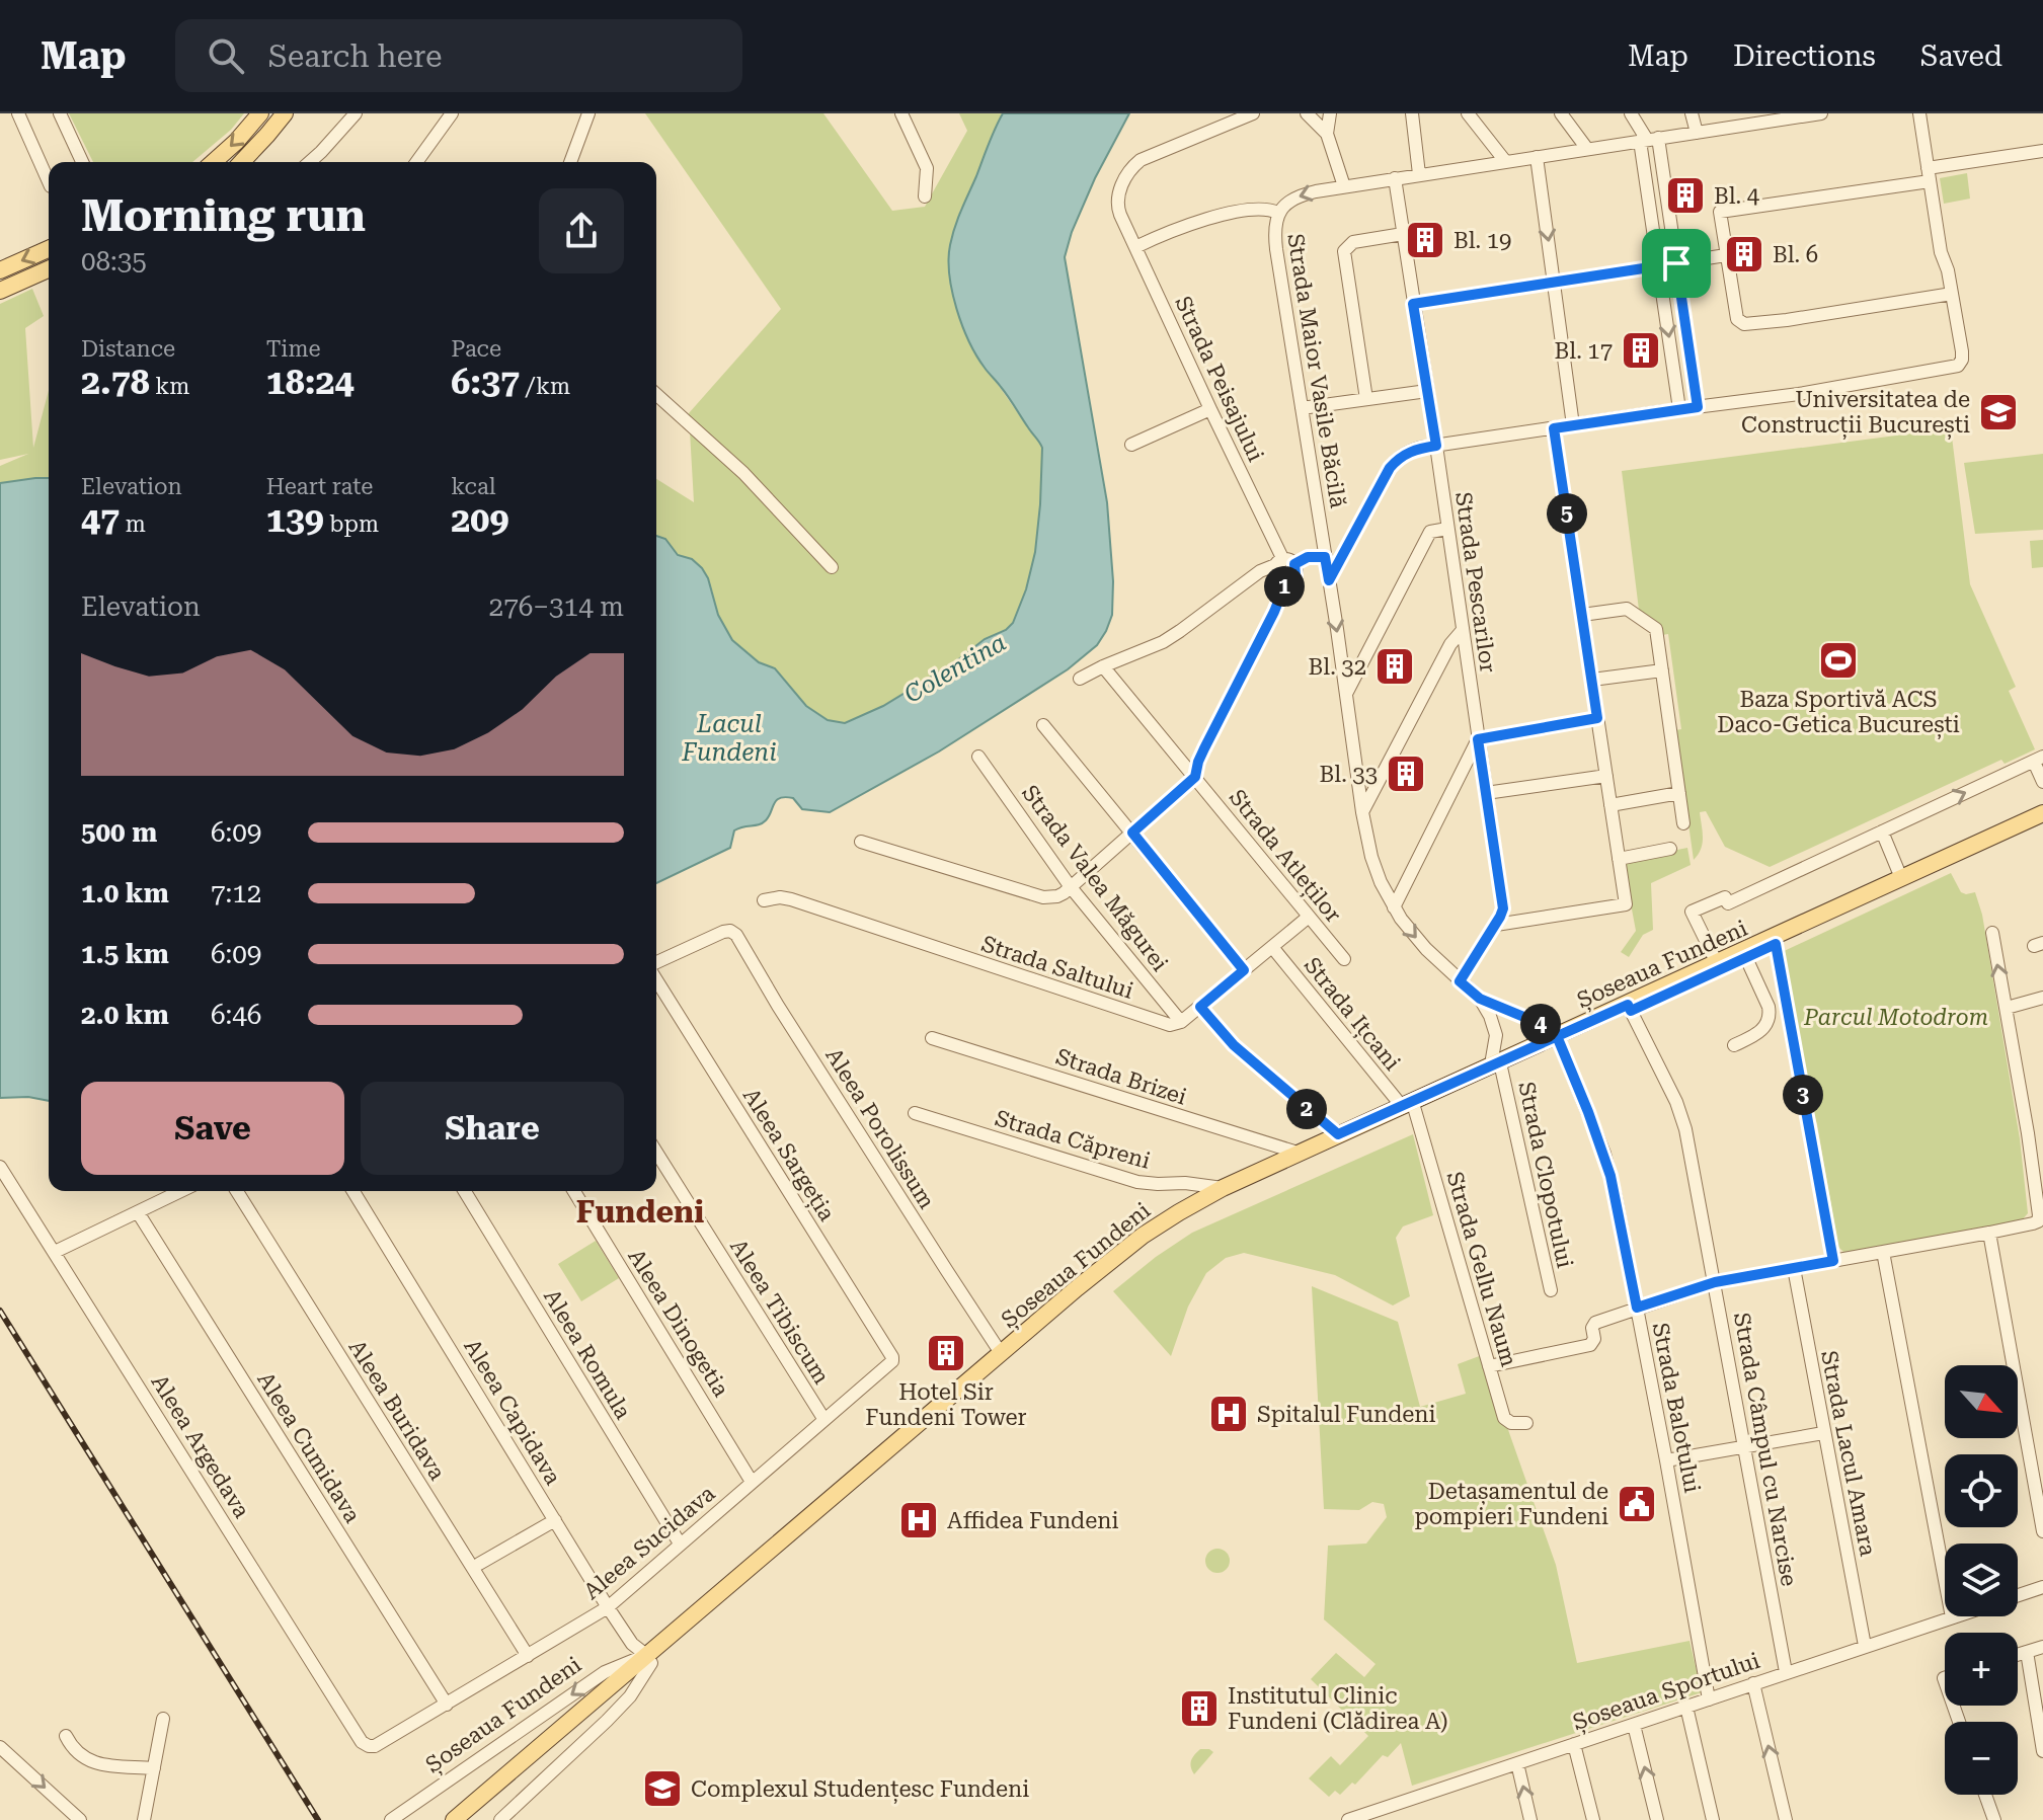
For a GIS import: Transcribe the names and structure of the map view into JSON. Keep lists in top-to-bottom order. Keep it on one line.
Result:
{"streets":{"main road":["Șoseaua Fundeni"],"street":["Strada Maior Vasile Băcilă","Strada Peisajului","Strada Pescarilor","Strada Atleților","Strada Valea Măgurei","Strada Saltului","Strada Ițcani","Strada Brizei","Aleea Porolissum","Strada Căpreni","Aleea Sargeția","Strada Clopotului","Strada Gellu Naum","Aleea Tibiscum","Aleea Dinogetia","Aleea Romula","Strada Balotului","Aleea Buridava","Aleea Capidava","Aleea Argedava","Aleea Cumidava","Strada Câmpul cu Narcise","Strada Lacul Amara","Aleea Sucidava","Șoseaua Sportului"]},"crossings":[["Strada Maior Vasile Băcilă","Strada Pescarilor"],["Strada Maior Vasile Băcilă","Șoseaua Fundeni"],["Strada Maior Vasile Băcilă","Strada Clopotului"],["Strada Maior Vasile Băcilă","Strada Balotului"],["Strada Valea Măgurei","Strada Saltului"],["Șoseaua Fundeni","Strada Ițcani"],["Șoseaua Fundeni","Strada Brizei"],["Șoseaua Fundeni","Aleea Porolissum"],["Șoseaua Fundeni","Strada Căpreni"],["Șoseaua Fundeni","Strada Clopotului"],["Șoseaua Fundeni","Strada Gellu Naum"],["Șoseaua Fundeni","Strada Balotului"],["Șoseaua Fundeni","Aleea Capidava"],["Șoseaua Fundeni","Strada Câmpul cu Narcise"],["Strada Ițcani","Strada Gellu Naum"],["Aleea Sargeția","Aleea Sucidava"],["Aleea Tibiscum","Aleea Sucidava"],["Aleea Dinogetia","Aleea Sucidava"],["Aleea Romula","Aleea Sucidava"],["Strada Balotului","Șoseaua Sportului"],["Aleea Buridava","Aleea Sucidava"],["Aleea Capidava","Aleea Sucidava"],["Aleea Argedava","Aleea Sucidava"],["Aleea Cumidava","Aleea Sucidava"],["Strada Câmpul cu Narcise","Șoseaua Sportului"],["Strada Lacul Amara","Șoseaua Sportului"]],"districts":["Fundeni"],"water":["Colentina","Lacul Fundeni"],"parks":["Parcul Motodrom"],"places":{"building":["Bl. 4","Bl. 19","Bl. 6","Bl. 17","Bl. 32","Bl. 33","Hotel Sir Fundeni Tower","Institutul Clinic Fundeni (Clădirea A)"],"school or university":["Universitatea de Construcții București","Complexul Studențesc Fundeni"],"sports":["Baza Sportivă ACS Daco-Getica București"],"hospital":["Spitalul Fundeni","Affidea Fundeni"],"public building":["Detașamentul de pompieri Fundeni"]},"north":"bottom right","page":{"header":"Map","search":"Search here","nav":["Map","Directions","Saved"],"heading":["Morning run","08:35"],"stats":[["Distance","2.78 km"],["Time","18:24"],["Pace","6:37 /km"],["Elevation","47 m"],["Heart rate","139 bpm"],["kcal","209"]],"pins":["5","1","4","3","2"],"chart":["Elevation","276–314 m"],"list":[{"name":"500 m","note":"6:09"},{"name":"1.0 km","note":"7:12"},{"name":"1.5 km","note":"6:09"},{"name":"2.0 km","note":"6:46"}],"buttons":["Save","Share"],"map_buttons":["+","−"]}}
